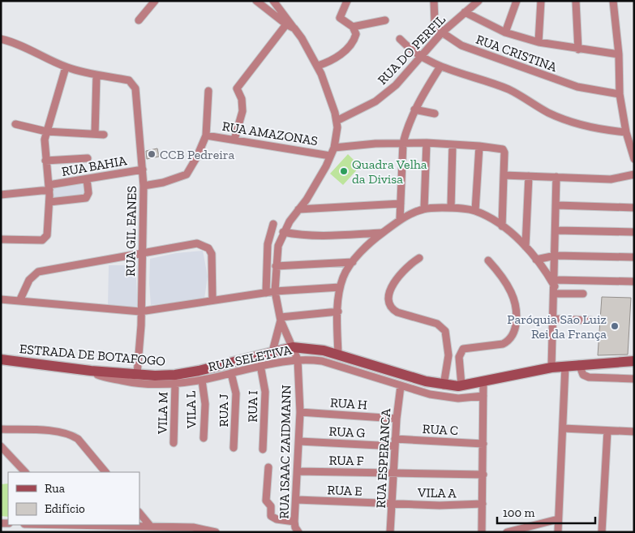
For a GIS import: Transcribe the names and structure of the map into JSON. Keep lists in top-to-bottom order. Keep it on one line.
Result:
{"streets":{"main road":["ESTRADA DE BOTAFOGO"],"street":["RUA DO PERFIL","RUA CRISTINA","RUA AMAZONAS","RUA BAHIA","RUA GIL EANES","RUA SELETIVA","RUA H","RUA I","VILA L","RUA J","VILA M","RUA C","RUA G","RUA ISAAC ZAIDMANN","RUA ESPERANCA","RUA F","RUA E","VILA A"]},"crossings":[["RUA DO PERFIL","RUA CRISTINA"],["RUA BAHIA","RUA GIL EANES"],["RUA GIL EANES","ESTRADA DE BOTAFOGO"],["ESTRADA DE BOTAFOGO","RUA SELETIVA"],["ESTRADA DE BOTAFOGO","RUA ISAAC ZAIDMANN"],["RUA SELETIVA","RUA I"],["RUA SELETIVA","VILA L"],["RUA SELETIVA","RUA J"],["RUA SELETIVA","VILA M"],["RUA SELETIVA","RUA ISAAC ZAIDMANN"],["RUA SELETIVA","RUA ESPERANCA"],["RUA H","RUA ISAAC ZAIDMANN"],["RUA H","RUA ESPERANCA"],["RUA C","RUA G"],["RUA C","RUA ESPERANCA"],["RUA G","RUA ISAAC ZAIDMANN"],["RUA G","RUA ESPERANCA"],["RUA ISAAC ZAIDMANN","RUA F"],["RUA ISAAC ZAIDMANN","RUA E"],["RUA ESPERANCA","RUA F"],["RUA ESPERANCA","RUA E"],["RUA ESPERANCA","VILA A"],["RUA E","VILA A"]],"places":["CCB Pedreira","Quadra Velha da Divisa","Paróquia São Luiz Rei da França"],"legend":["Rua","Edifício"],"scale_bar":"100 m"}
